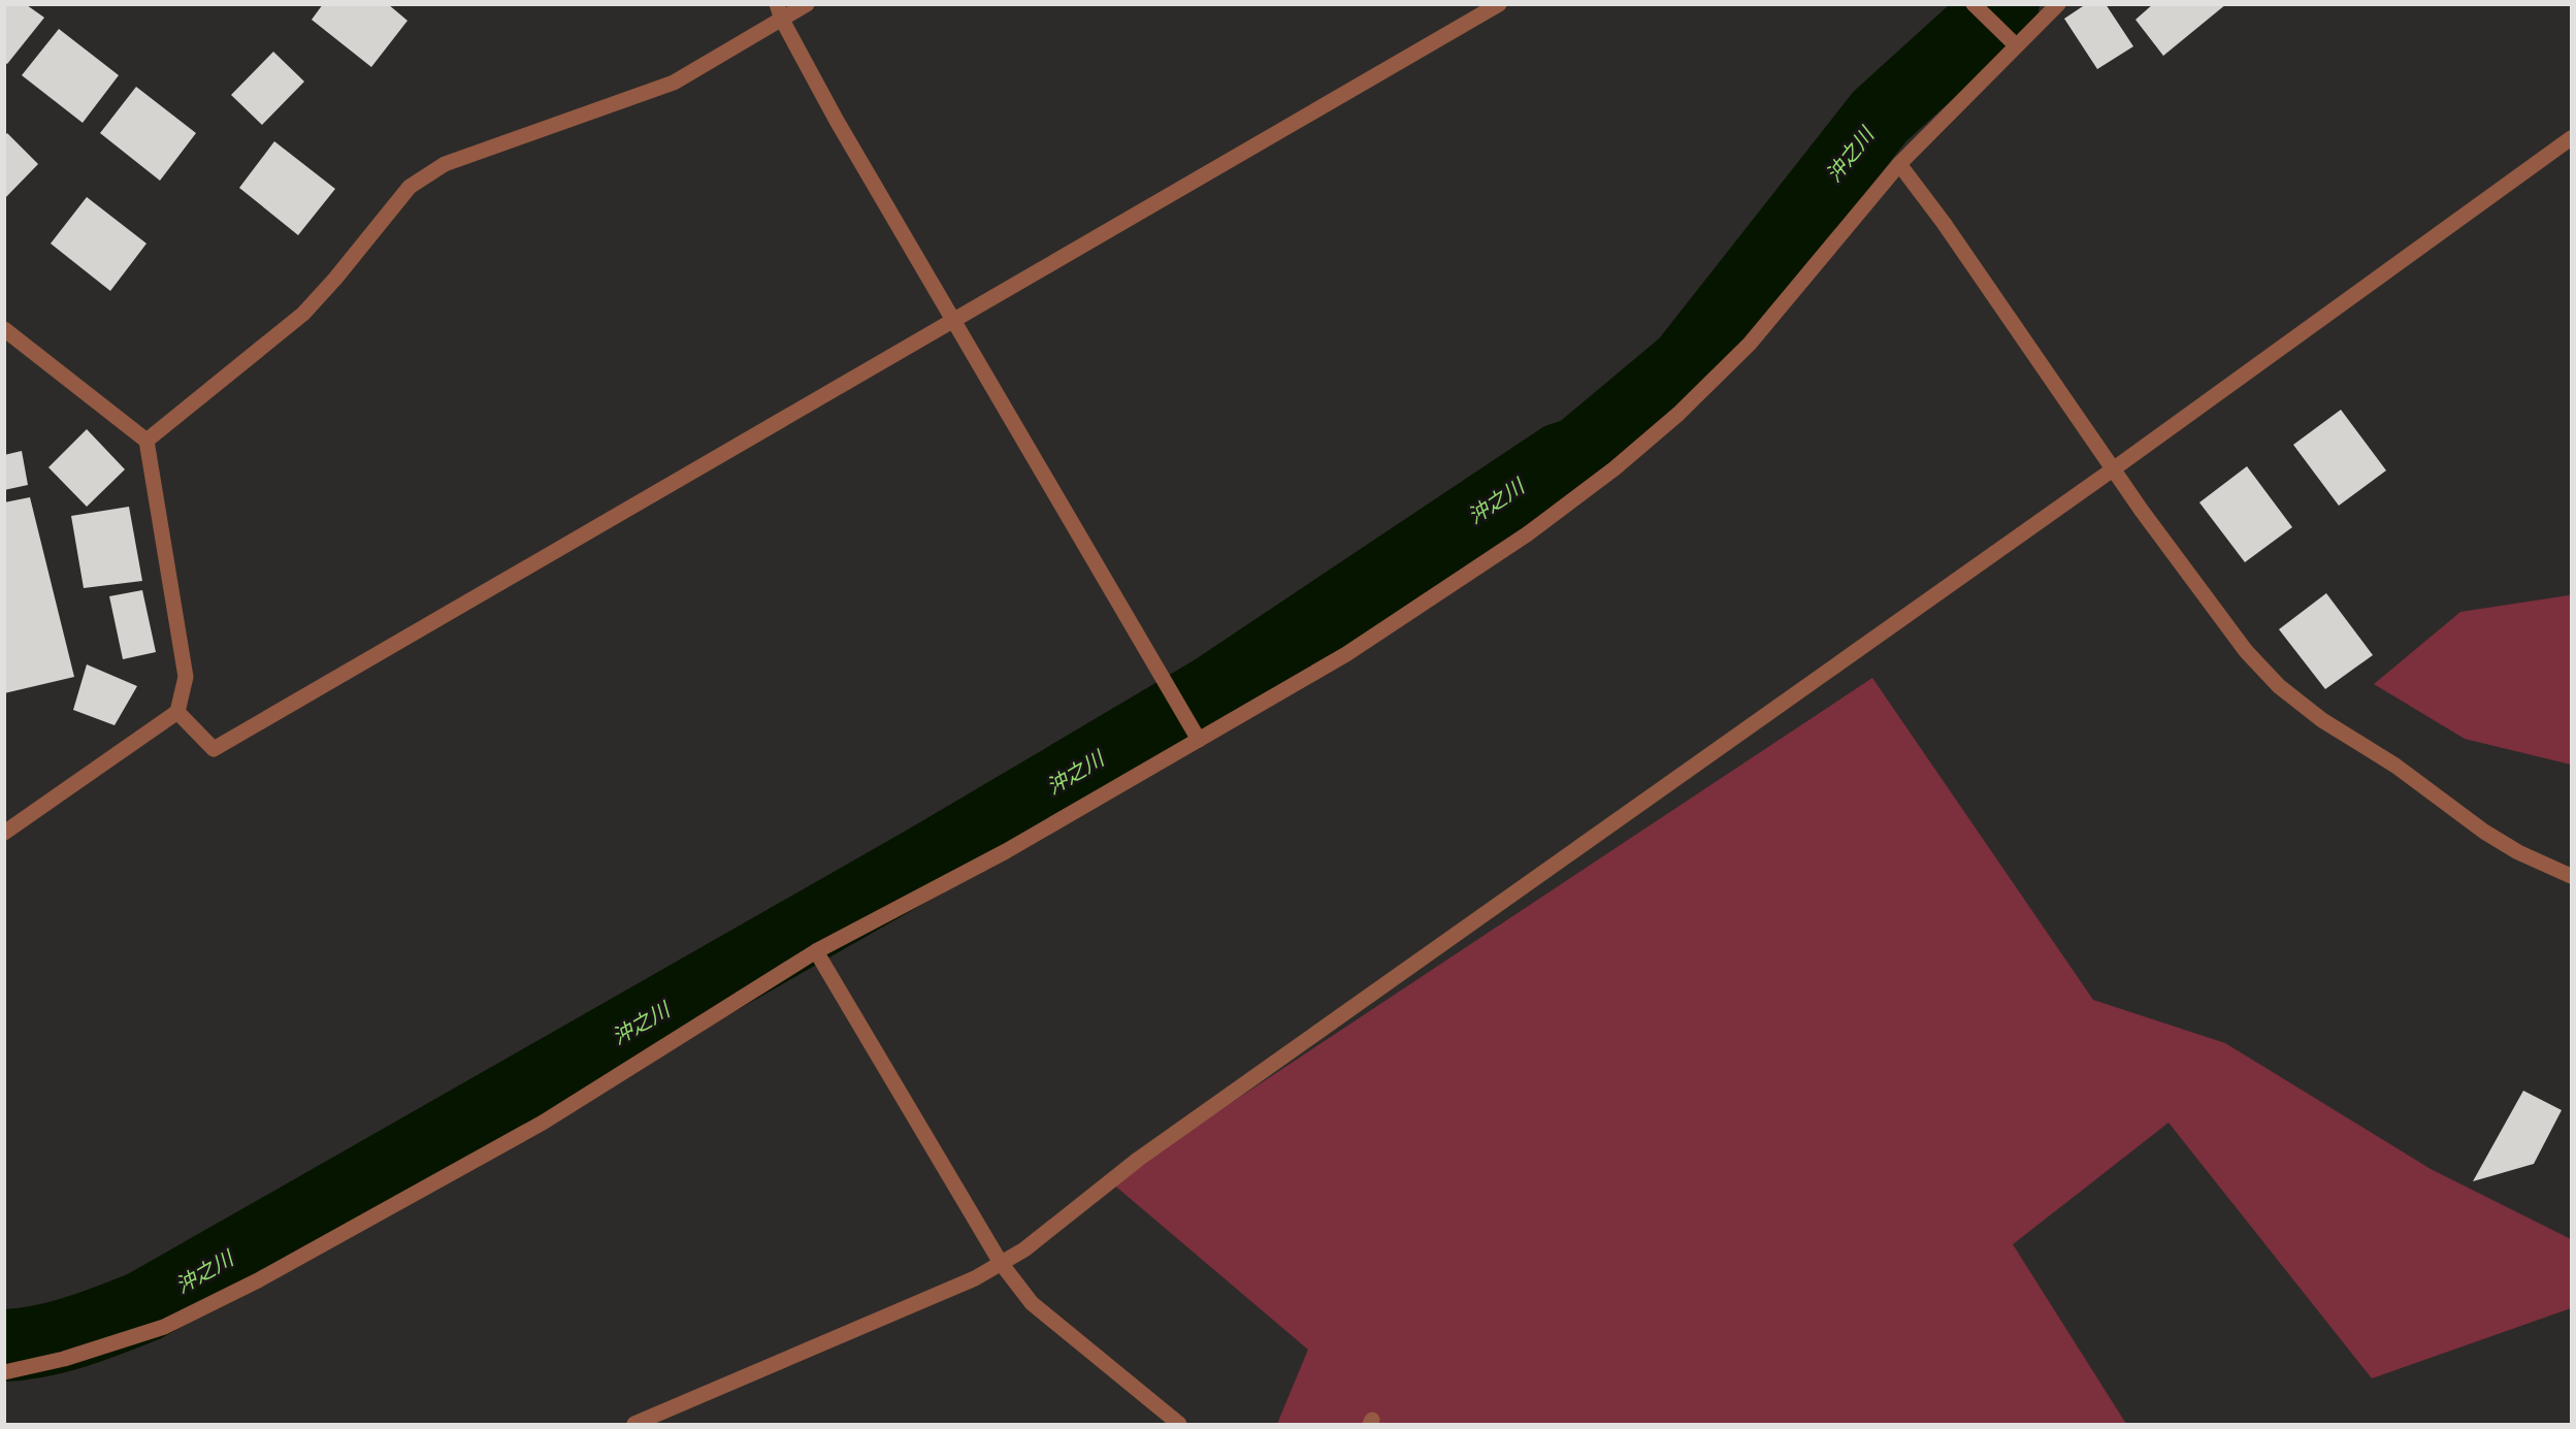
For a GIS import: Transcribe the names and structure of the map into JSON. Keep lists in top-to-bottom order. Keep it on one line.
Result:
{"water":["沖之川"]}
